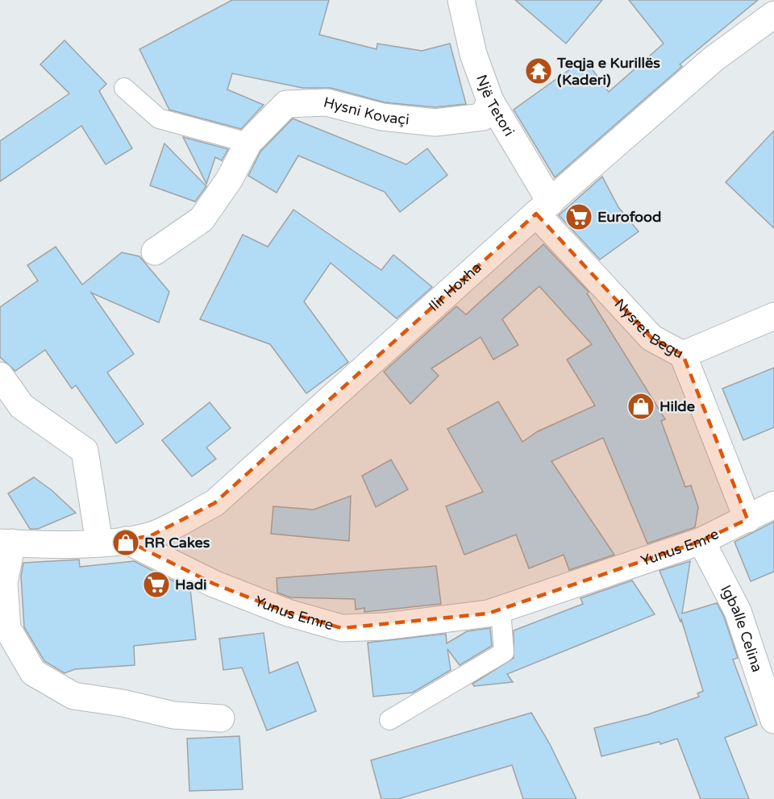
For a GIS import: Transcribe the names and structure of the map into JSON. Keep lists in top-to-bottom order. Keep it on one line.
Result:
{"streets":{"street":["Një Tetori","Hysni Kovaçi","Ilir Hoxha","Nysret Begu","Yunus Emre","Igballe Celina"]},"crossings":[["Një Tetori","Hysni Kovaçi"],["Një Tetori","Ilir Hoxha"],["Një Tetori","Nysret Begu"],["Ilir Hoxha","Nysret Begu"],["Ilir Hoxha","Yunus Emre"],["Nysret Begu","Yunus Emre"],["Yunus Emre","Igballe Celina"]],"places":{"temple":["Teqja e Kurillës (Kaderi)"],"supermarket":["Eurofood","Hadi"],"shop":["Hilde","RR Cakes"]}}
